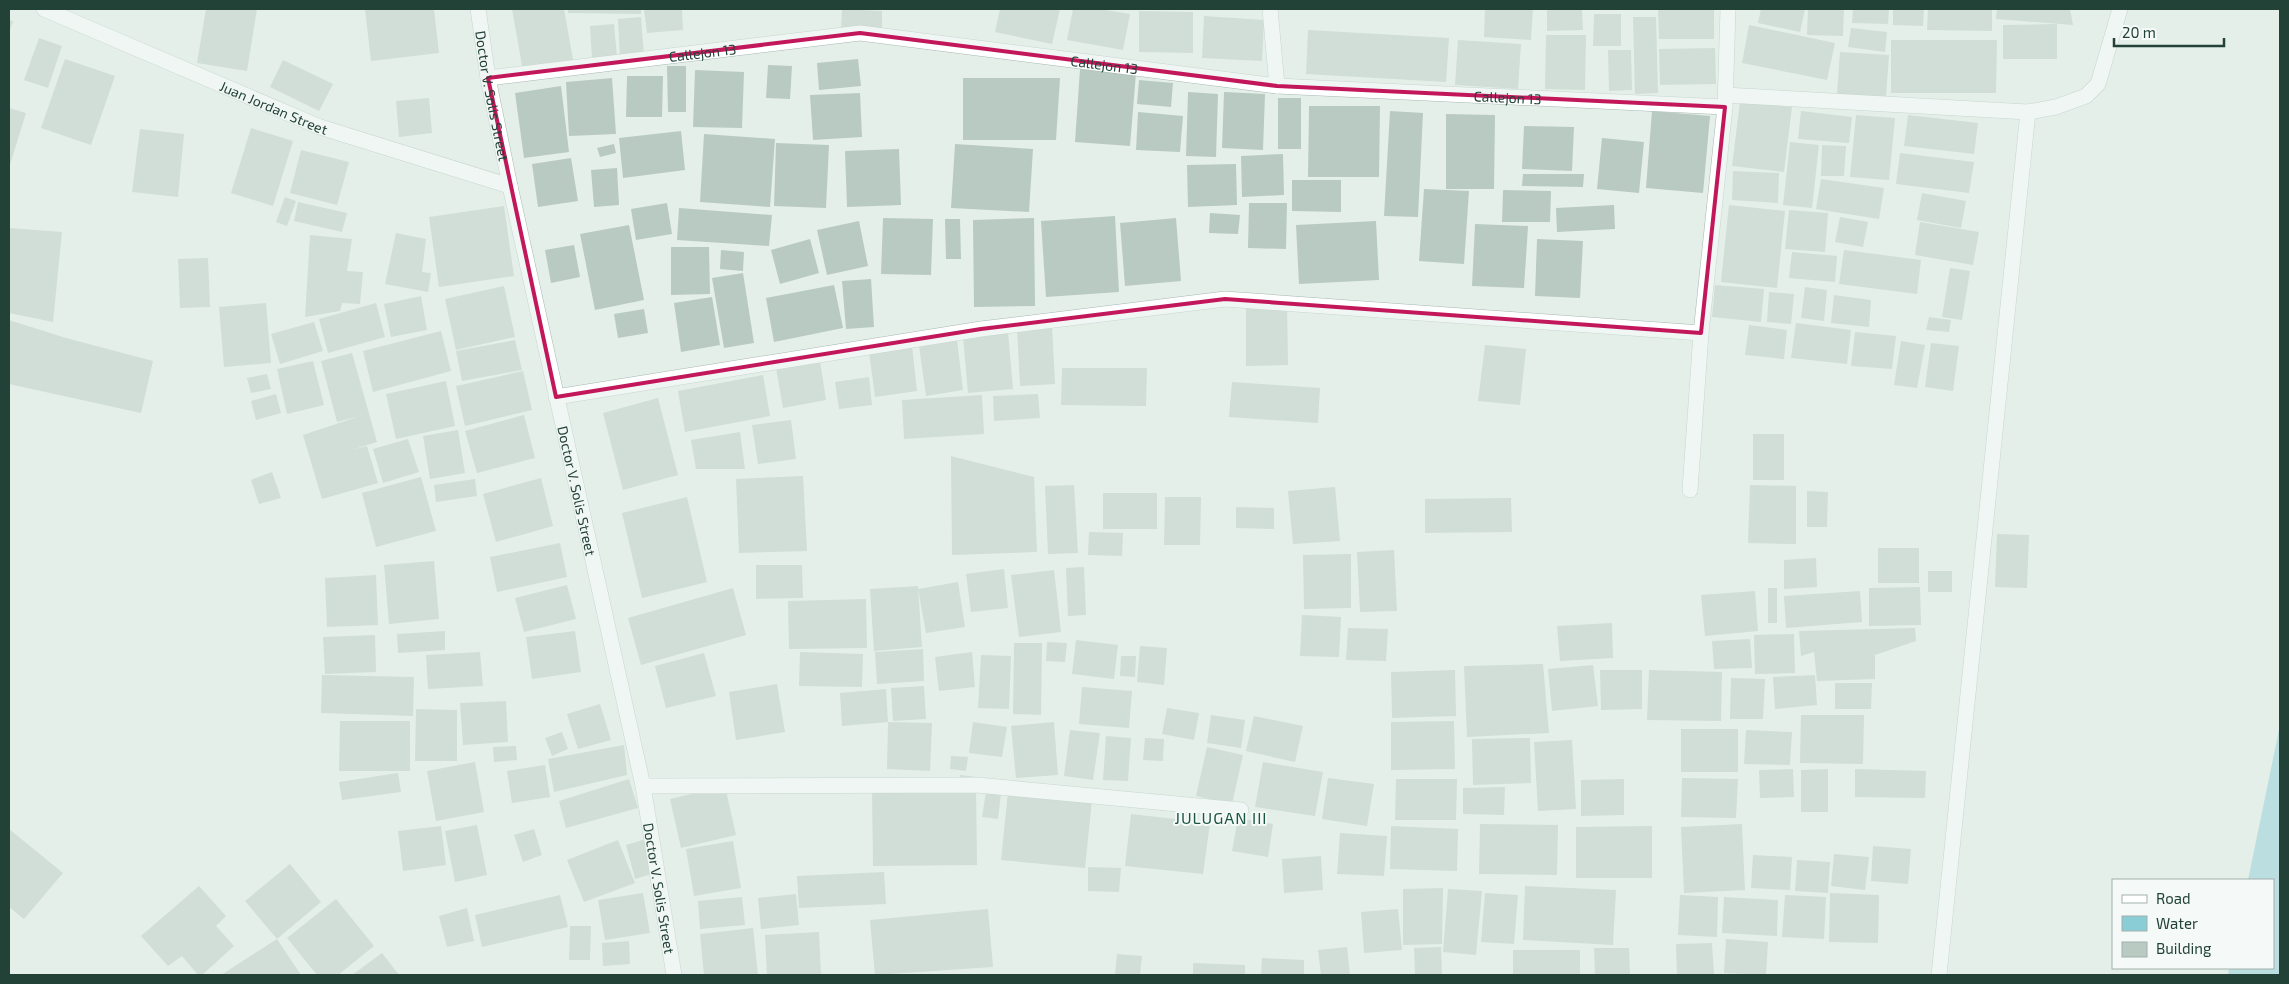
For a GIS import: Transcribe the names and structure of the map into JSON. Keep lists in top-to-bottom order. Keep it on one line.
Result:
{"streets":{"street":["Callejon 13","Doctor V. Solis Street","Juan Jordan Street"]},"crossings":[["Callejon 13","Doctor V. Solis Street"],["Doctor V. Solis Street","Juan Jordan Street"]],"districts":["JULUGAN III"],"legend":["Road","Water","Building"],"scale_bar":"20 m"}
